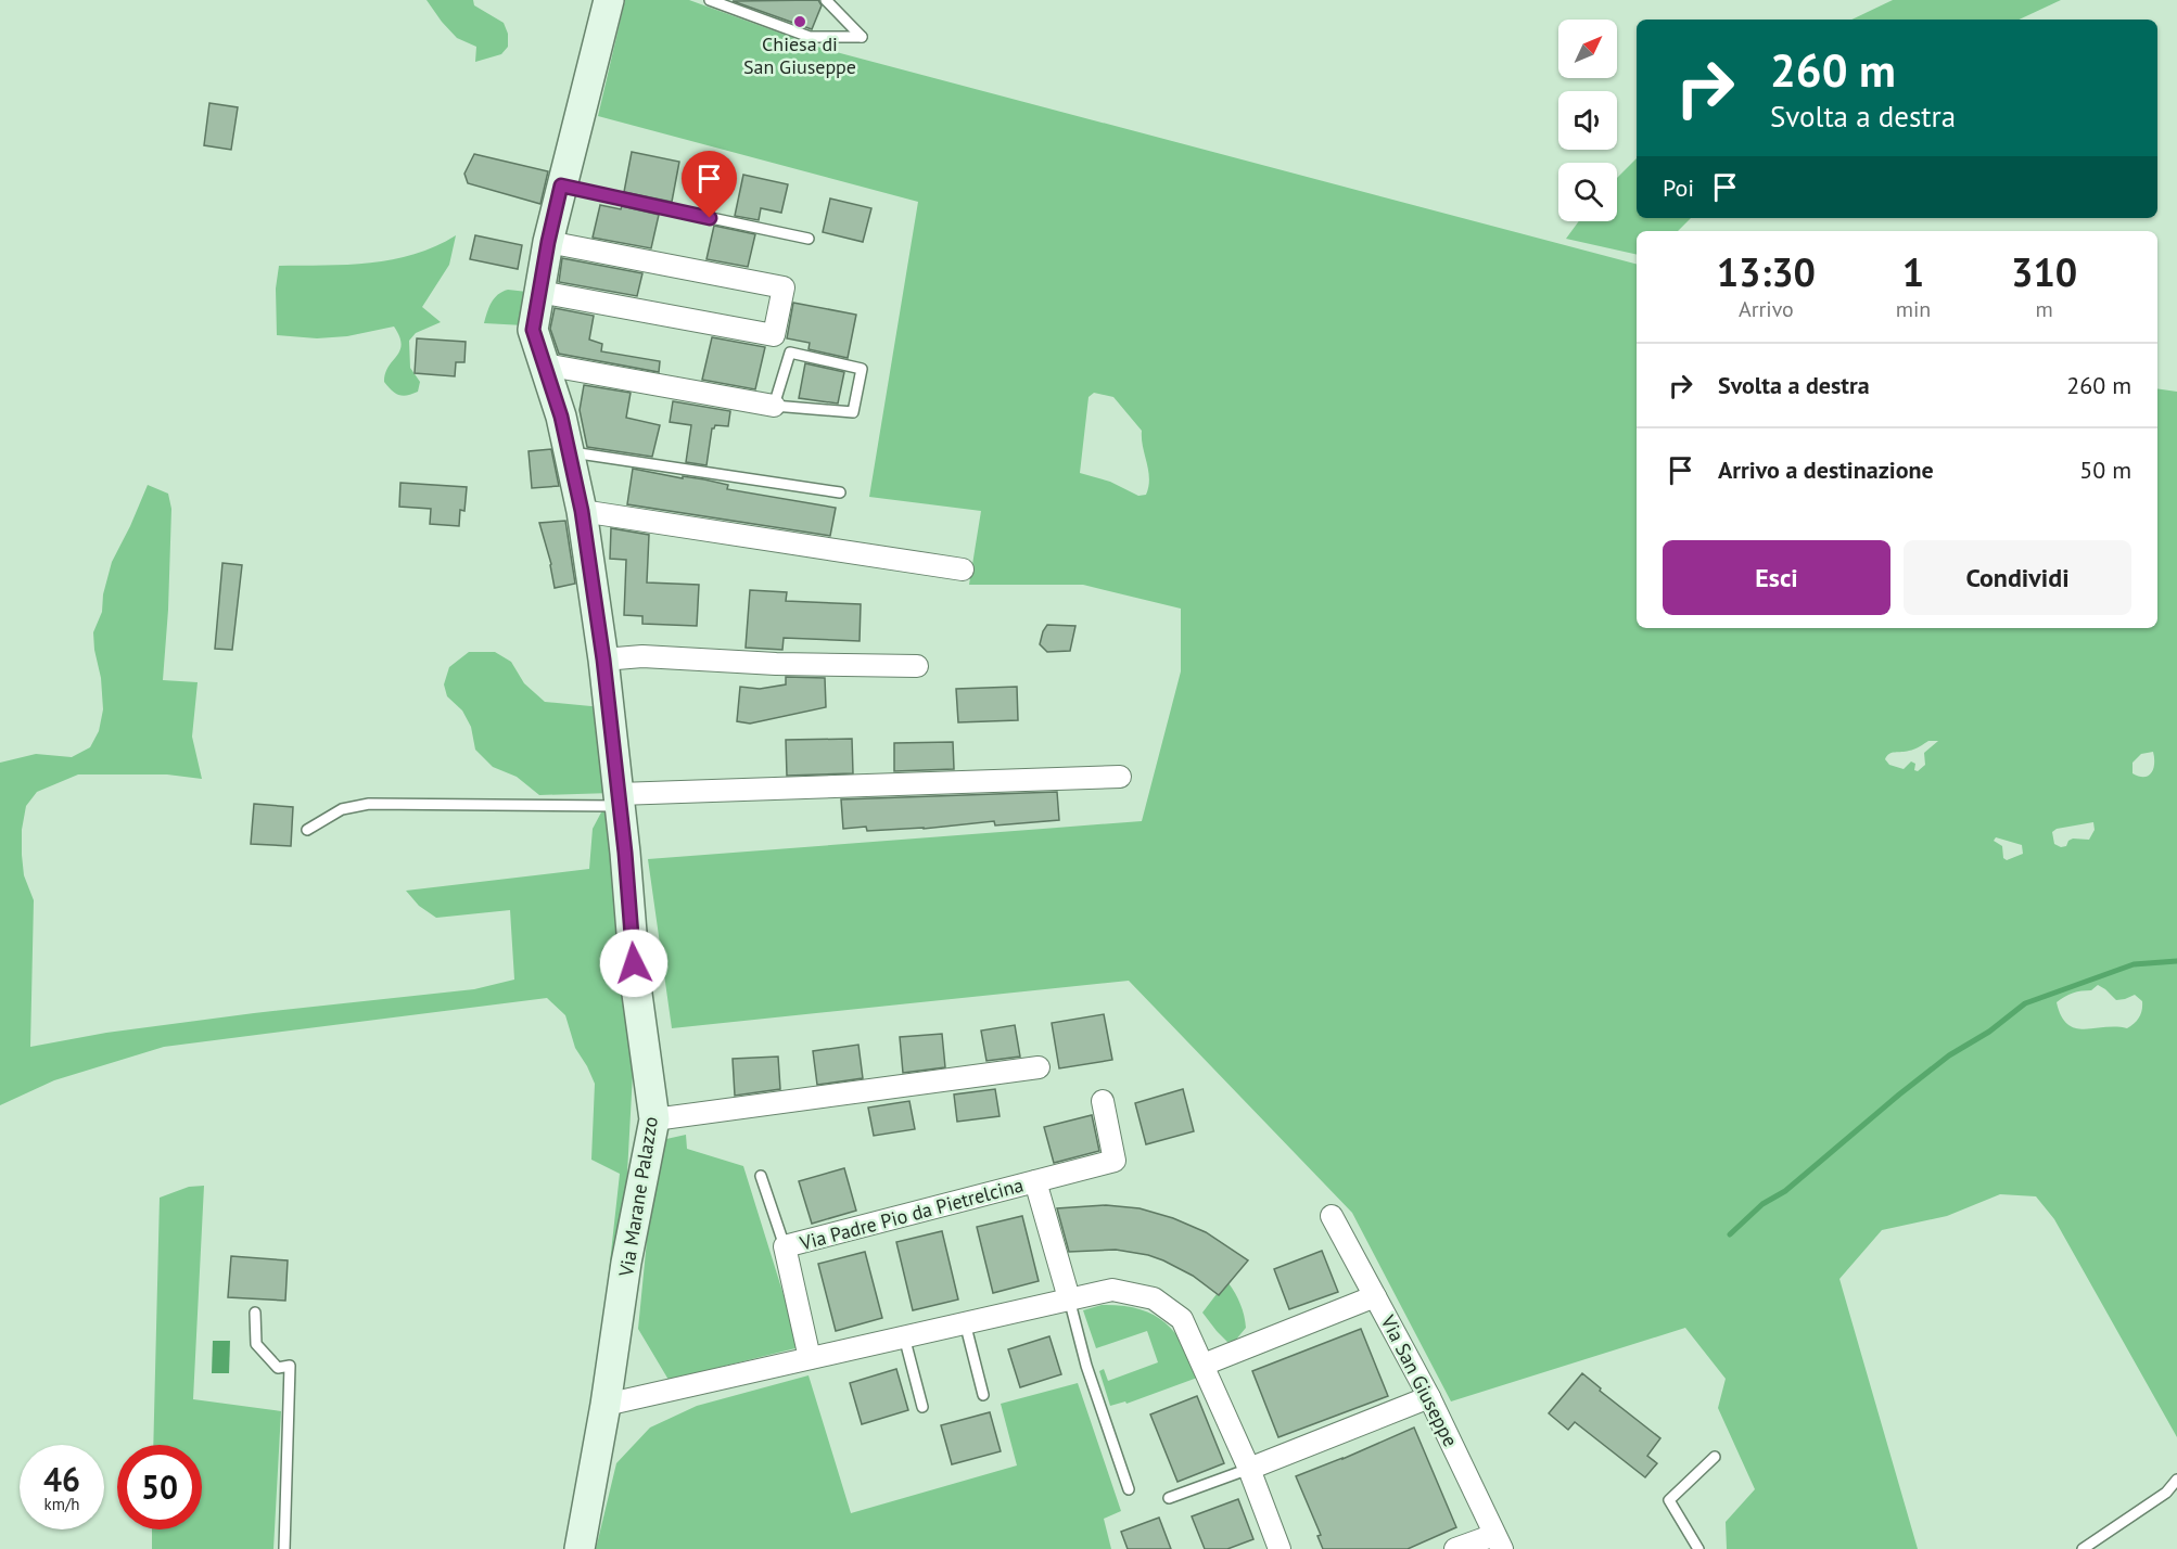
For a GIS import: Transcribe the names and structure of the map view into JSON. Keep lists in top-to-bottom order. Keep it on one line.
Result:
{"streets":{"main road":["Via Marane Palazzo"],"street":["Via Padre Pio da Pietrelcina","Via San Giuseppe"]},"places":["Chiesa di San Giuseppe"],"north":"top right","page":{"turn":["260 m","Svolta a destra"],"then":"Poi","eta":["13:30","Arrivo","1","min","310","m"],"list":[{"name":"Svolta a destra","value":"260 m"},{"name":"Arrivo a destinazione","value":"50 m"}],"buttons":["Esci","Condividi"],"speed":"46 km/h","limit":"50"}}
